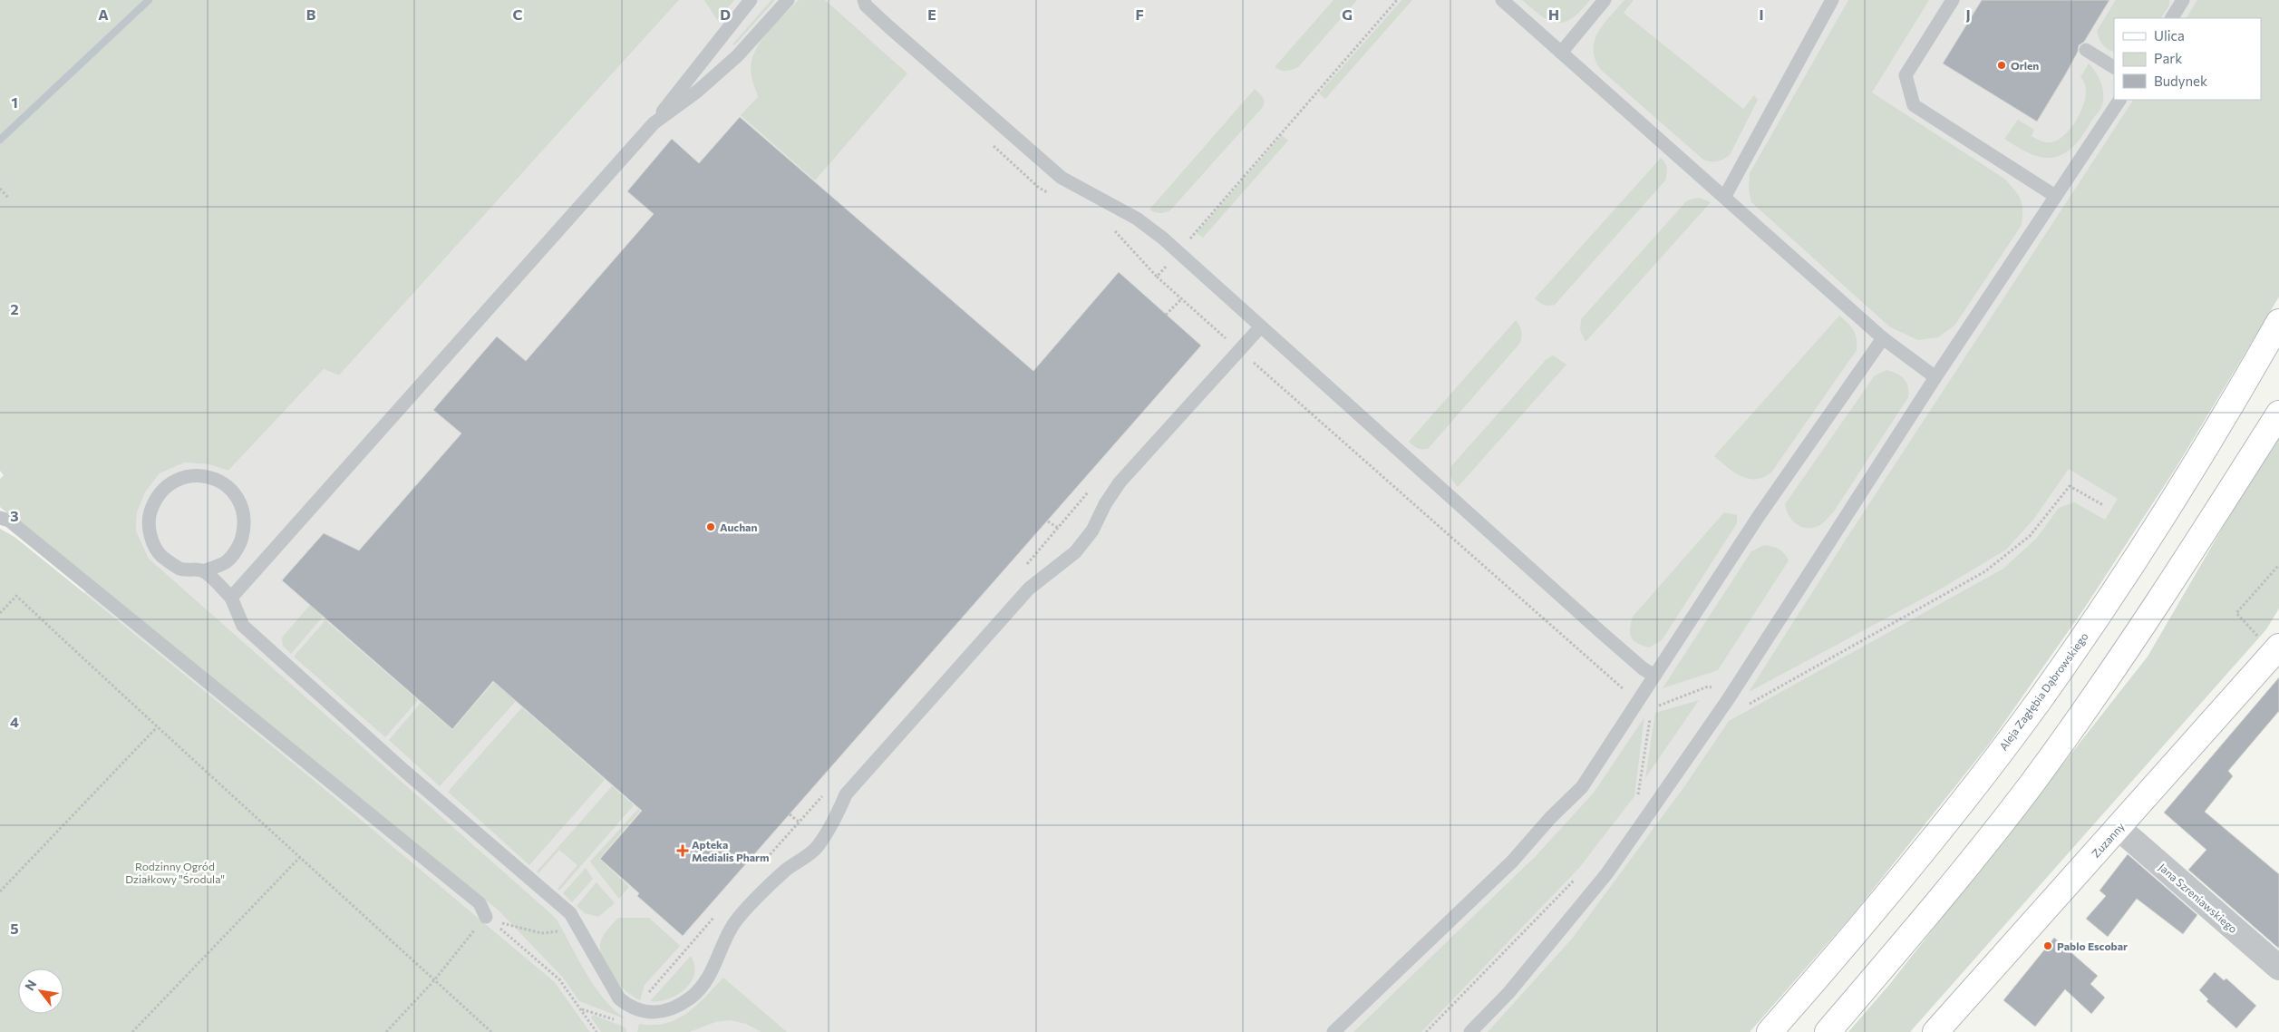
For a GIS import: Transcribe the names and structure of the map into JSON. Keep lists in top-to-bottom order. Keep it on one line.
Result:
{"streets":{"main road":["Aleja Zagłębia Dąbrowskiego","Zuzanny"],"street":["Jana Szreniawskiego"]},"crossings":[["Zuzanny","Jana Szreniawskiego"]],"parks":["Rodzinny Ogród Działkowy \"Środula\""],"places":{"other":["Orlen","Auchan","Pablo Escobar"],"health":["Apteka Medialis Pharm"]},"legend":["Ulica","Park","Budynek"],"north":"top left","grid":{"columns":["A","B","C","D","E","F","G","H","I","J"],"rows":["1","2","3","4","5"]}}
